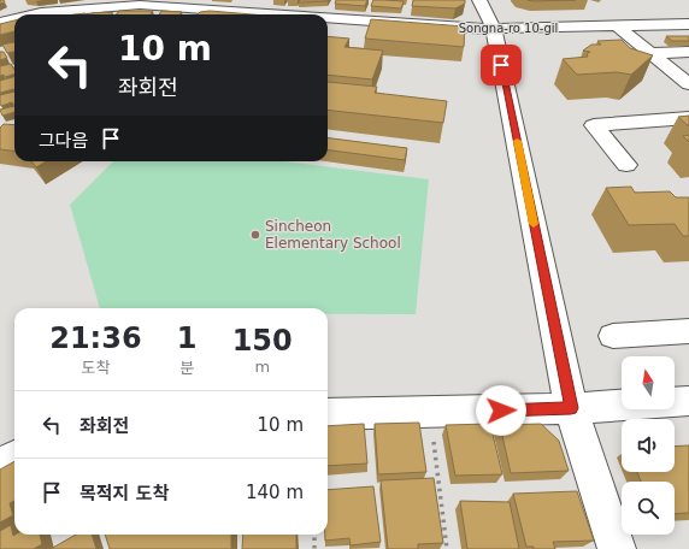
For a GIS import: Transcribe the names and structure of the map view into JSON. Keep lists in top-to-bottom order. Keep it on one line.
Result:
{"streets":{"street":["Songna-ro 10-gil"]},"places":["Sincheon Elementary School"],"north":"top","page":{"turn":["10 m","좌회전"],"then":"그다음","eta":["21:36","도착","1","분","150","m"],"list":[{"name":"좌회전","value":"10 m"},{"name":"목적지 도착","value":"140 m"}]}}
